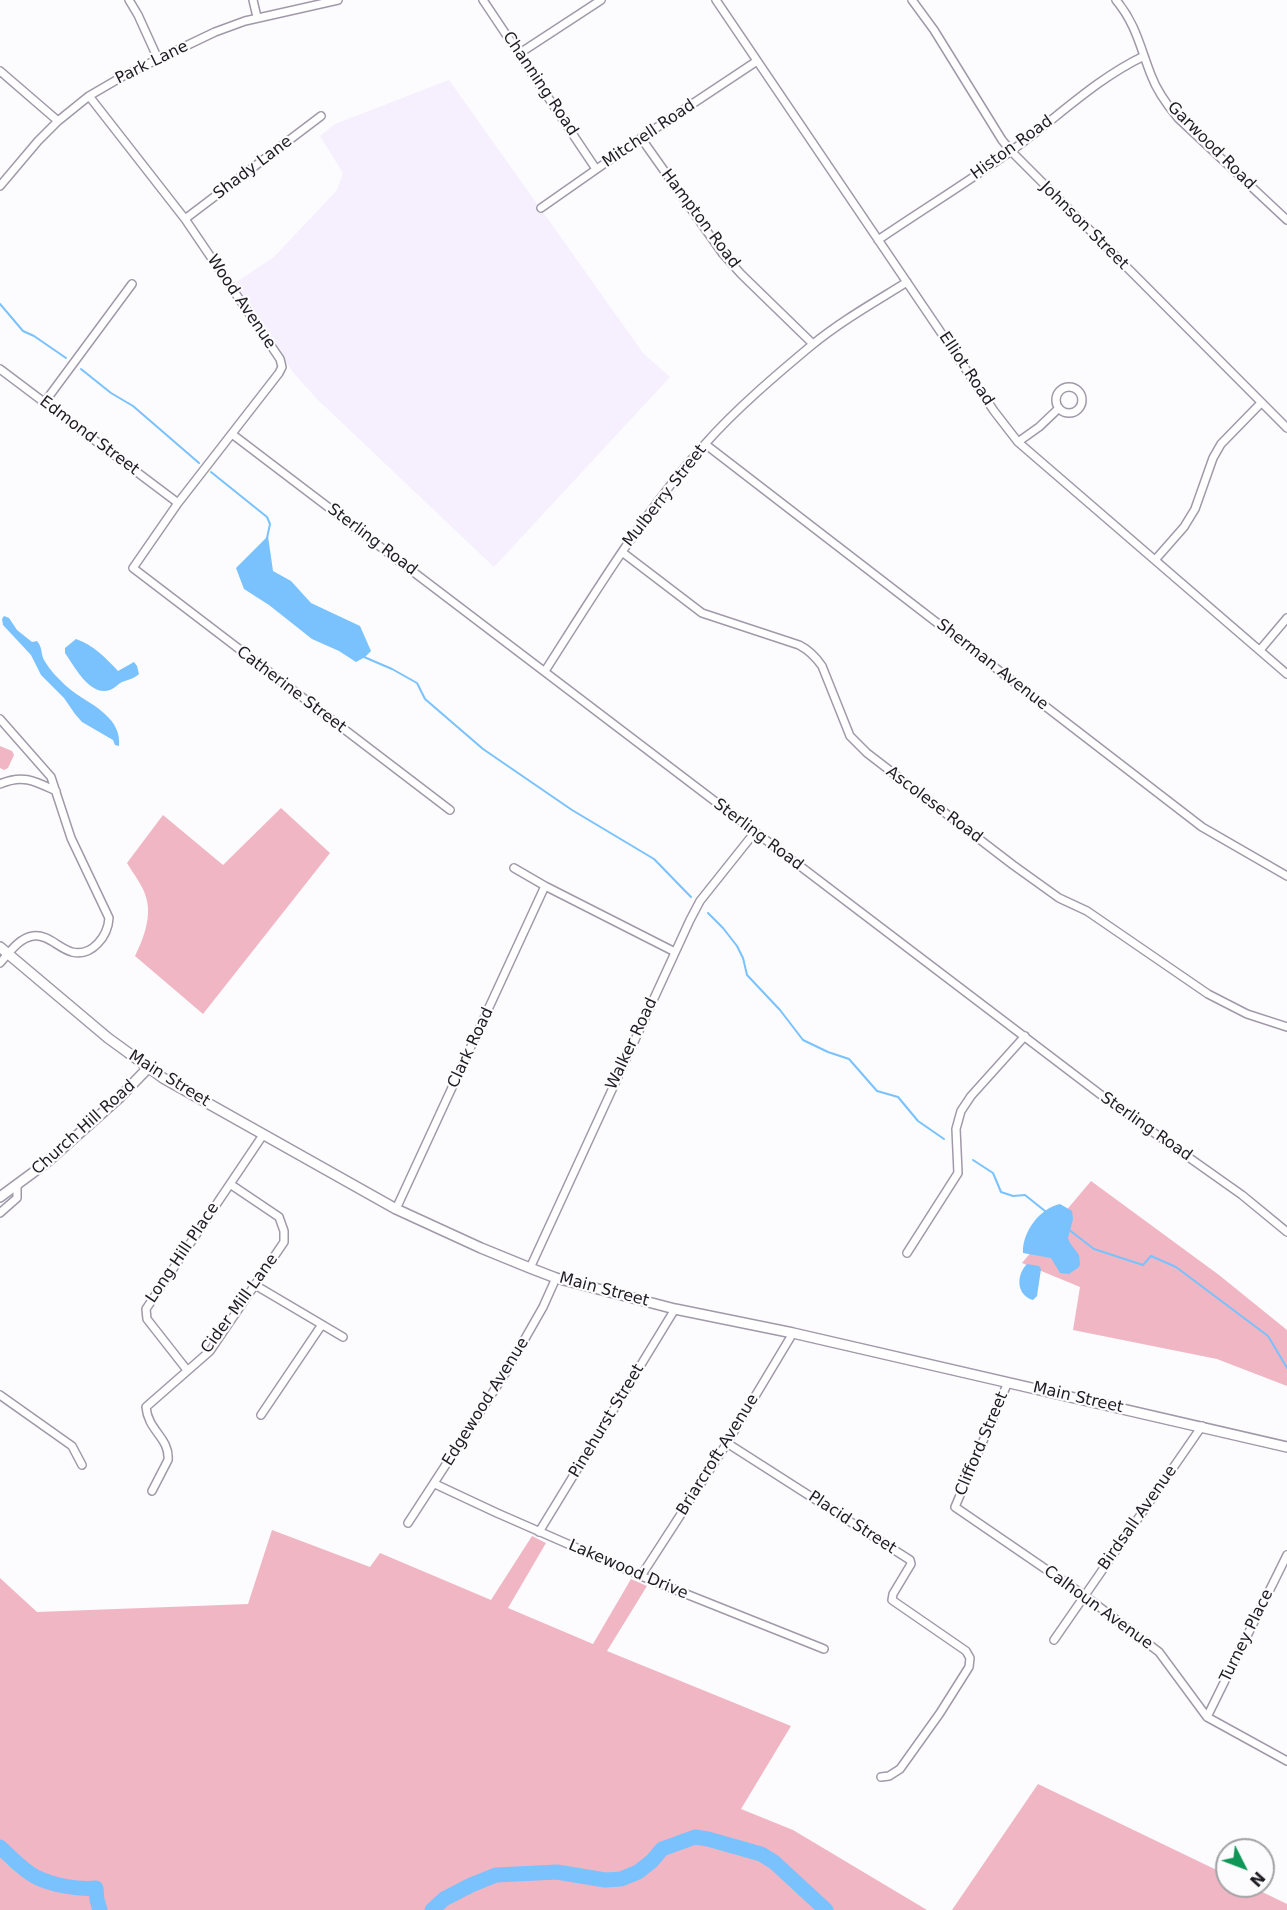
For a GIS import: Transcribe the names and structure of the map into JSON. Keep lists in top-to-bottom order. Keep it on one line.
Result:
{"streets":{"main road":["Main Street","Church Hill Road"],"street":["Park Lane","Channing Road","Mitchell Road","Garwood Road","Histon Road","Shady Lane","Hampton Road","Johnson Street","Wood Avenue","Elliot Road","Edmond Street","Mulberry Street","Sterling Road","Sherman Avenue","Catherine Street","Ascolese Road","Walker Road","Clark Road","Long Hill Place","Cider Mill Lane","Edgewood Avenue","Pinehurst Street","Clifford Street","Briarcroft Avenue","Birdsall Avenue","Placid Street","Lakewood Drive","Calhoun Avenue","Turney Place"]},"crossings":[["Park Lane","Wood Avenue"],["Channing Road","Mitchell Road"],["Mitchell Road","Hampton Road"],["Mitchell Road","Elliot Road"],["Garwood Road","Histon Road"],["Histon Road","Johnson Street"],["Histon Road","Elliot Road"],["Shady Lane","Wood Avenue"],["Hampton Road","Mulberry Street"],["Wood Avenue","Edmond Street"],["Wood Avenue","Sterling Road"],["Wood Avenue","Catherine Street"],["Mulberry Street","Sterling Road"],["Mulberry Street","Sherman Avenue"],["Mulberry Street","Ascolese Road"],["Sterling Road","Walker Road"],["Walker Road","Main Street"],["Clark Road","Main Street"],["Main Street","Church Hill Road"],["Main Street","Long Hill Place"],["Main Street","Edgewood Avenue"],["Main Street","Pinehurst Street"],["Main Street","Clifford Street"],["Main Street","Briarcroft Avenue"],["Main Street","Birdsall Avenue"],["Long Hill Place","Cider Mill Lane"],["Edgewood Avenue","Lakewood Drive"],["Pinehurst Street","Lakewood Drive"],["Clifford Street","Calhoun Avenue"],["Briarcroft Avenue","Placid Street"],["Briarcroft Avenue","Lakewood Drive"],["Birdsall Avenue","Calhoun Avenue"],["Calhoun Avenue","Turney Place"]],"north":"bottom right"}
